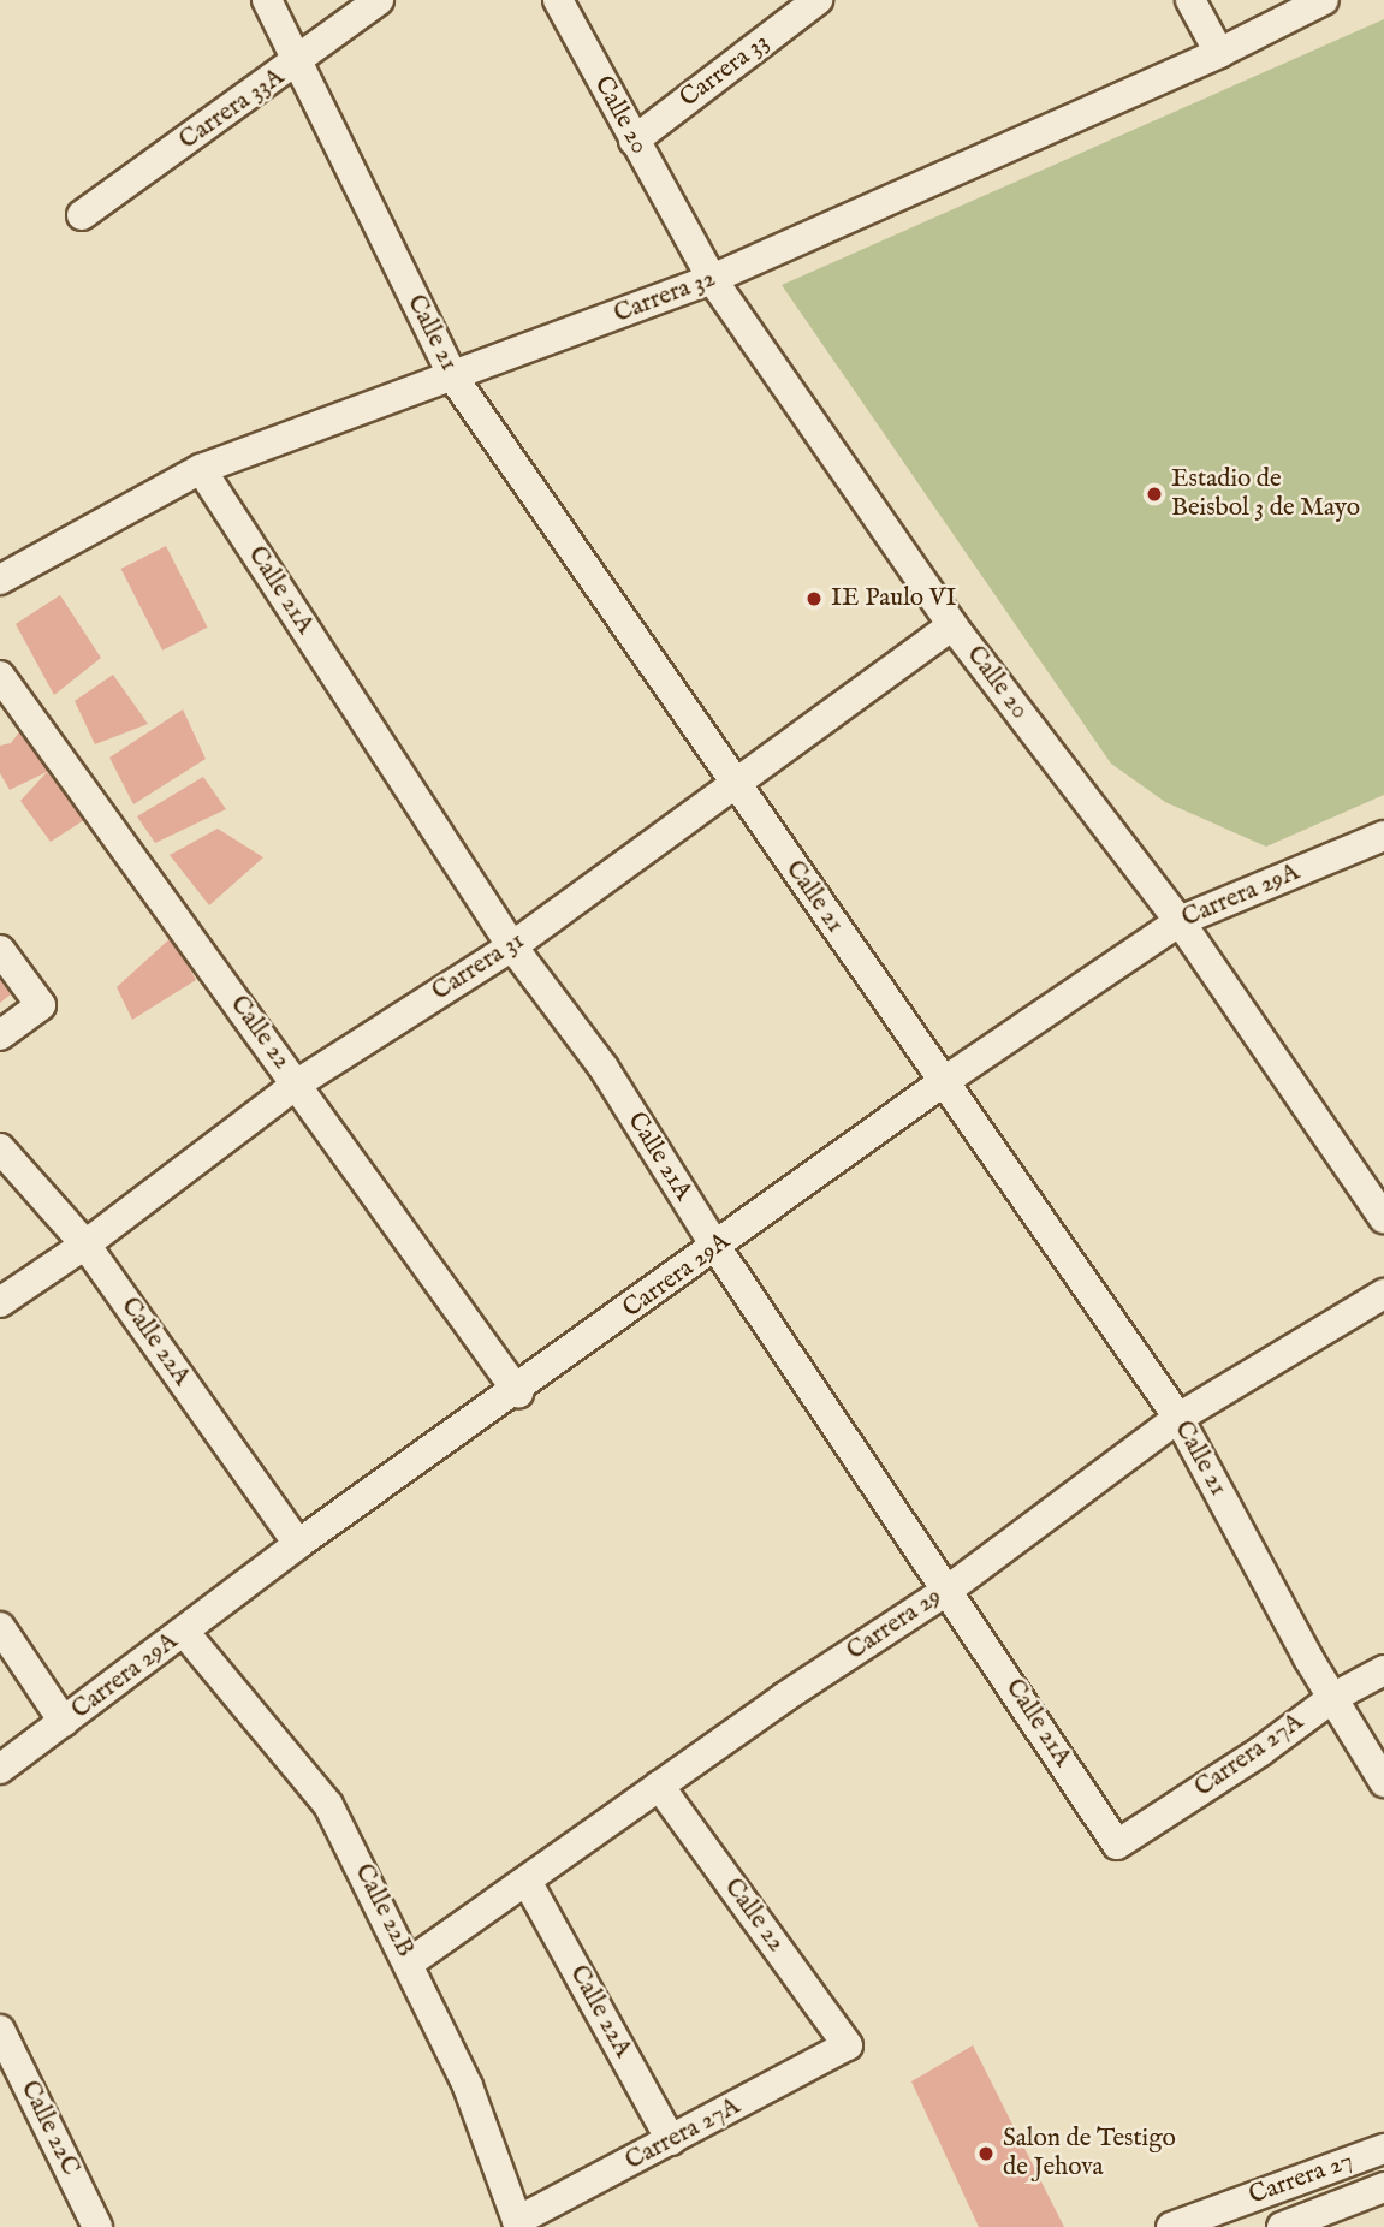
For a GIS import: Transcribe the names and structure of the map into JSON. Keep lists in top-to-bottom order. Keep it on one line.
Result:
{"streets":{"street":["Carrera 33","Carrera 33A","Calle 20","Carrera 32","Calle 21","Calle 21A","Carrera 29A","Carrera 31","Calle 22","Calle 22A","Carrera 29","Carrera 27A","Calle 22B","Calle 22C","Carrera 27"]},"crossings":[["Carrera 33","Calle 20"],["Carrera 33A","Calle 21"],["Calle 20","Carrera 32"],["Calle 20","Carrera 29A"],["Calle 20","Carrera 31"],["Carrera 32","Calle 21"],["Carrera 32","Calle 21A"],["Calle 21","Carrera 29A"],["Calle 21","Carrera 31"],["Calle 21","Carrera 29"],["Calle 21","Carrera 27A"],["Calle 21A","Carrera 29A"],["Calle 21A","Carrera 31"],["Calle 21A","Carrera 29"],["Calle 21A","Carrera 27A"],["Carrera 29A","Calle 22"],["Carrera 29A","Calle 22A"],["Carrera 29A","Calle 22B"],["Carrera 31","Calle 22"],["Carrera 31","Calle 22A"],["Calle 22","Carrera 29"],["Calle 22","Carrera 27A"],["Calle 22A","Carrera 29"],["Calle 22A","Carrera 27A"],["Carrera 29","Calle 22B"],["Carrera 27A","Calle 22B"]],"places":["Estadio de Beisbol 3 de Mayo","IE Paulo VI","Salon de Testigo de Jehova"]}
